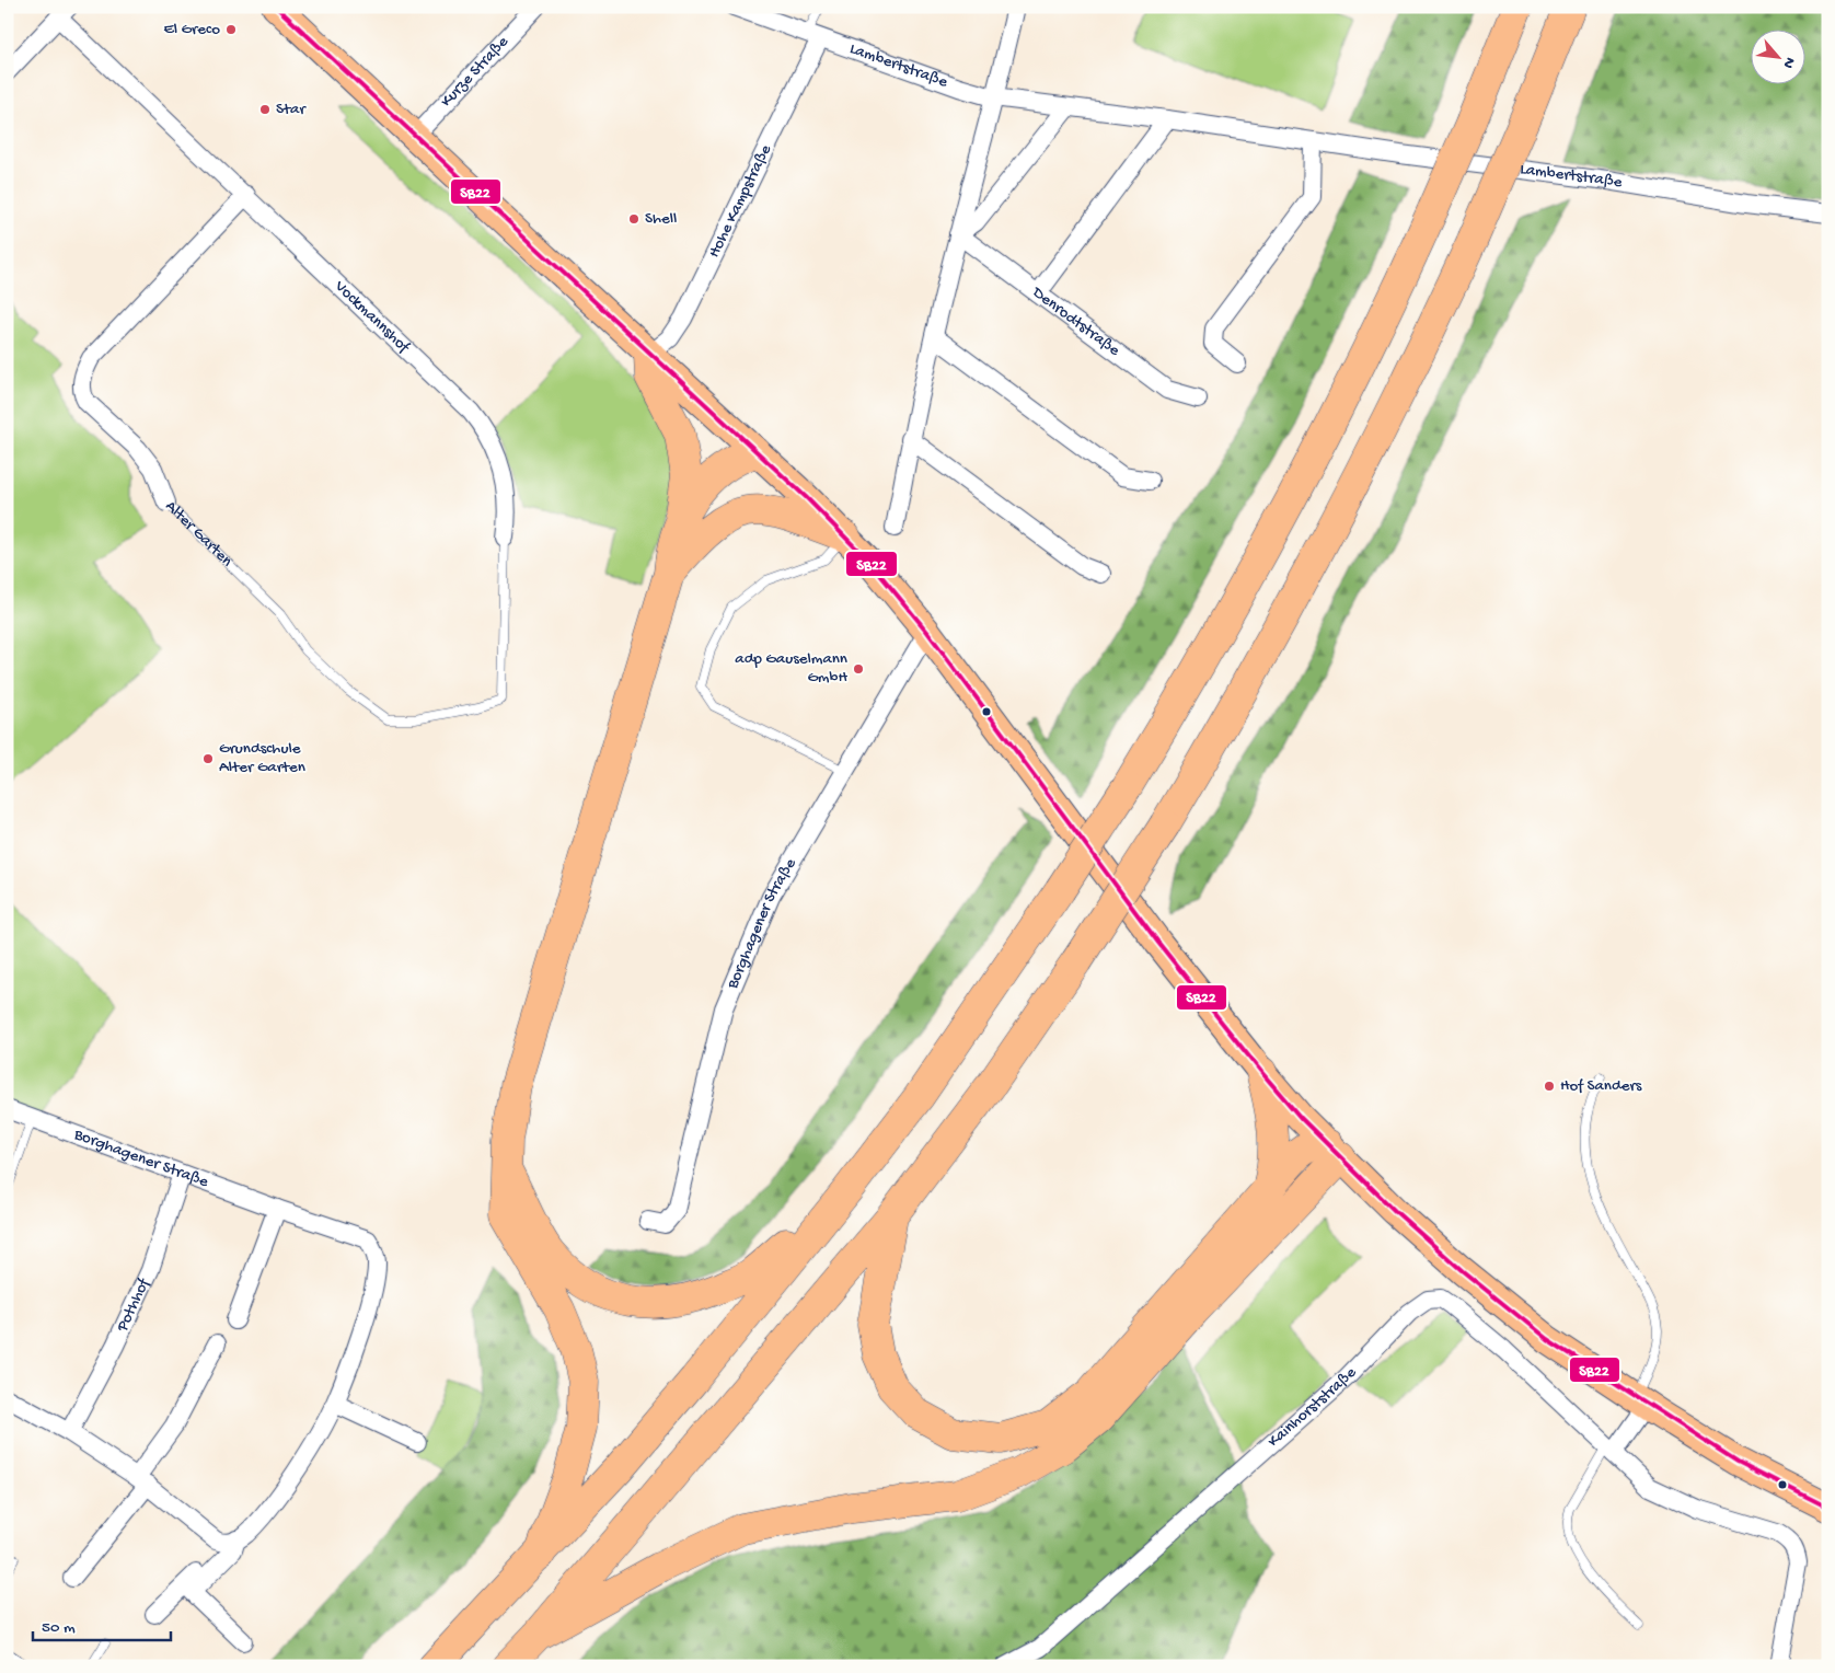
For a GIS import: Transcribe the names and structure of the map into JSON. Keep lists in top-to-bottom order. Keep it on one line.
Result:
{"streets":{"street":["Lambertstraße","Kurze Straße","Hohe Kampstraße","Vockmannshof","Denrodtstraße","Alter Garten","Borghagener Straße","Pothhof","Kainhorststraße"]},"crossings":[["Lambertstraße","Hohe Kampstraße"],["Vockmannshof","Alter Garten"],["Borghagener Straße","Pothhof"]],"places":["El Greco","Star","Shell","adp Gauselmann GmbH","Grundschule Alter Garten","Hof Sanders"],"lines":["transit line SB22"],"scale_bar":"50 m","north":"bottom right"}
